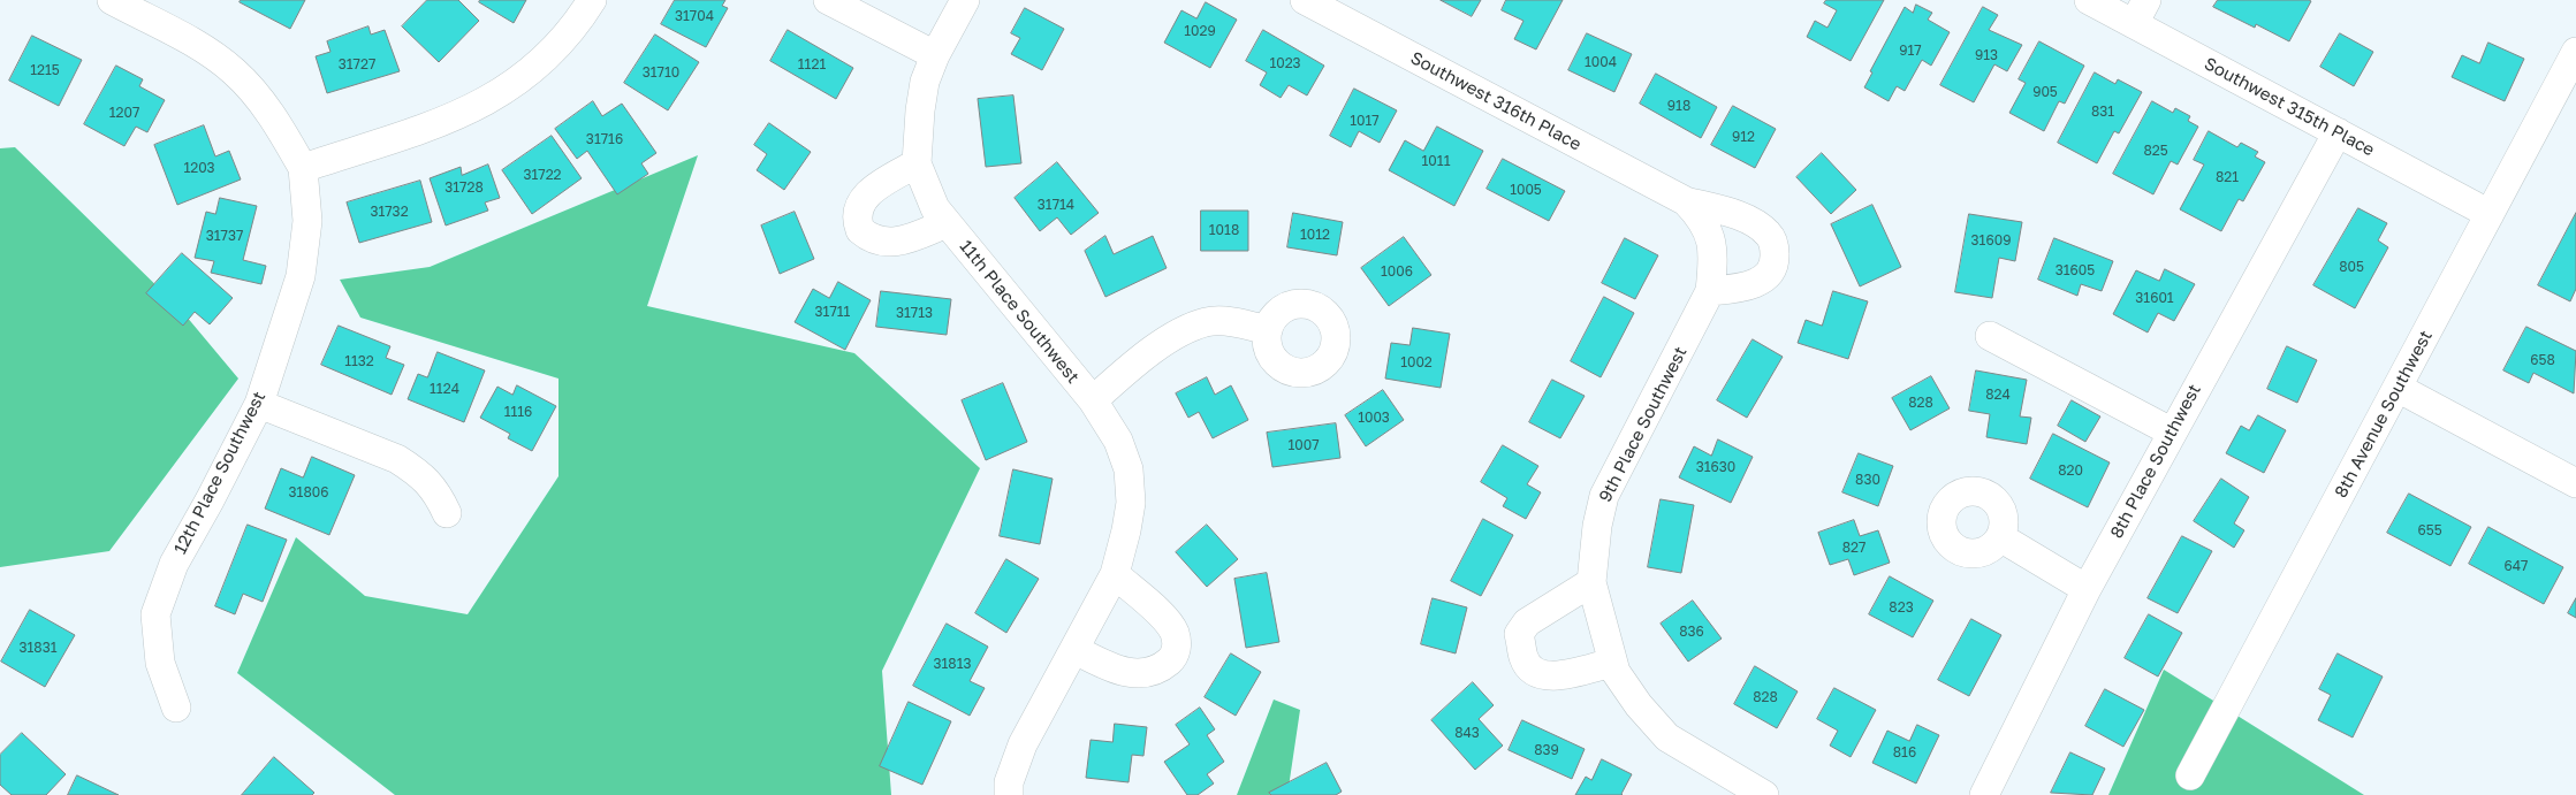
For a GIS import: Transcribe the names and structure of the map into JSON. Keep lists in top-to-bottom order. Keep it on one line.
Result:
{"streets":{"street":["Southwest 316th Place","Southwest 315th Place","11th Place Southwest","8th Avenue Southwest","9th Place Southwest","8th Place Southwest","12th Place Southwest"]},"crossings":[["Southwest 316th Place","9th Place Southwest"],["Southwest 315th Place","8th Avenue Southwest"],["Southwest 315th Place","8th Place Southwest"]],"house_numbers":["31704","1029","917","913","1004","1023","31727","1121","1215","31710","905","918","831","1207","1017","912","31716","825","1011","1203","31722","821","31728","1005","31714","31732","1018","1012","31737","31609","805","31605","1006","31601","31711","31713","658","1132","1002","1124","824","828","1116","1003","1007","31630","820","830","31806","655","827","647","823","836","31831","31813","828","843","839","816"]}
